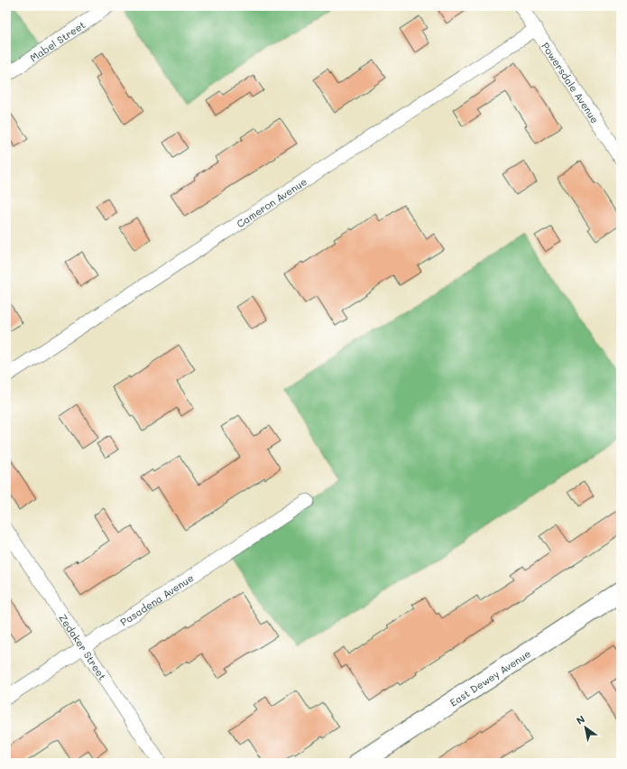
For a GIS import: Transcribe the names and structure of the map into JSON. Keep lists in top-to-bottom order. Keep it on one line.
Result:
{"streets":{"street":["Mabel Street","Powersdale Avenue","Cameron Avenue","Pasadena Avenue","Zedaker Street","East Dewey Avenue"]},"crossings":[["Powersdale Avenue","Cameron Avenue"],["Pasadena Avenue","Zedaker Street"]],"north":"top left"}
